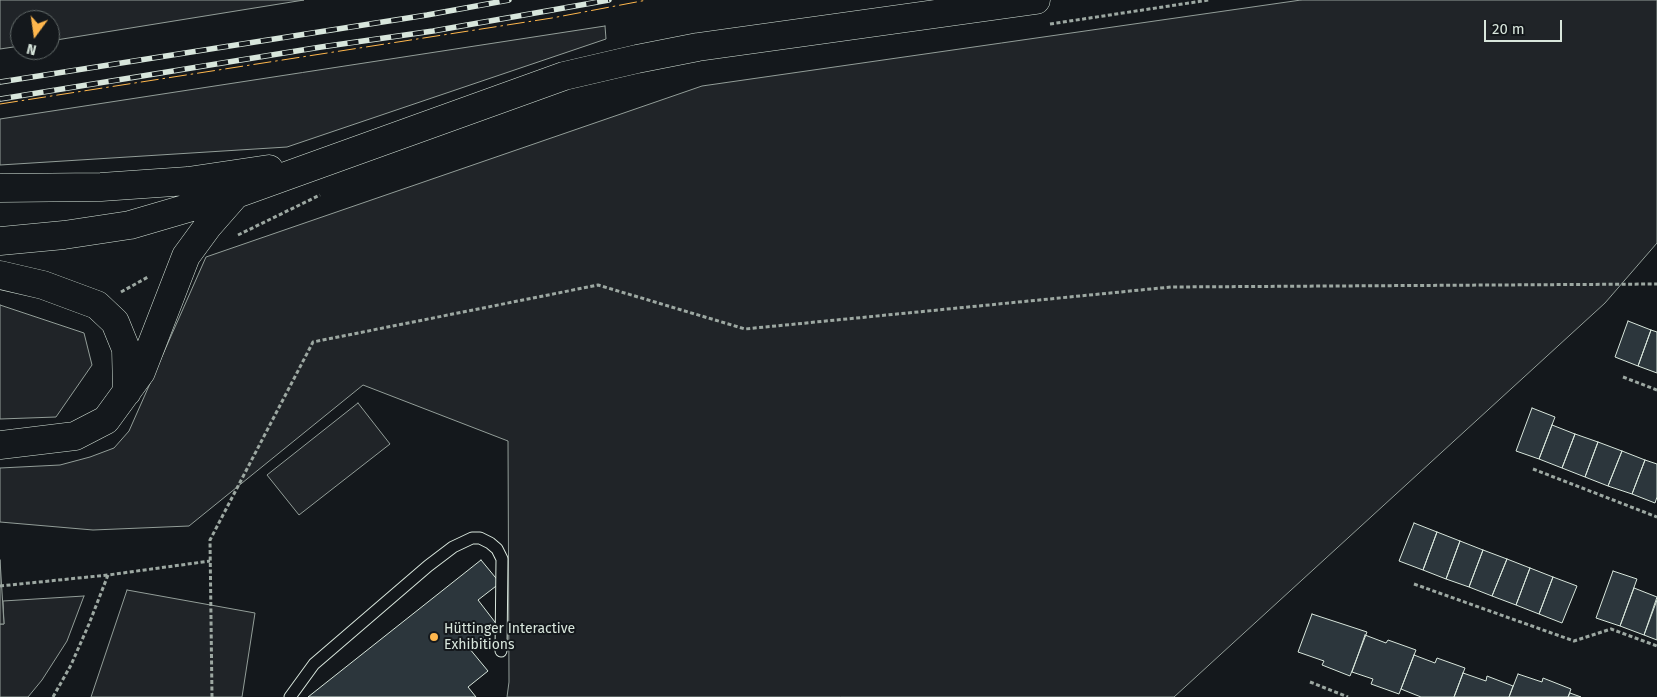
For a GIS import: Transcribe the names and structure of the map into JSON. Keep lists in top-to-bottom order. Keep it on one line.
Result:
{"places":["Hüttinger Interactive Exhibitions"],"scale_bar":"20 m","north":"bottom"}
